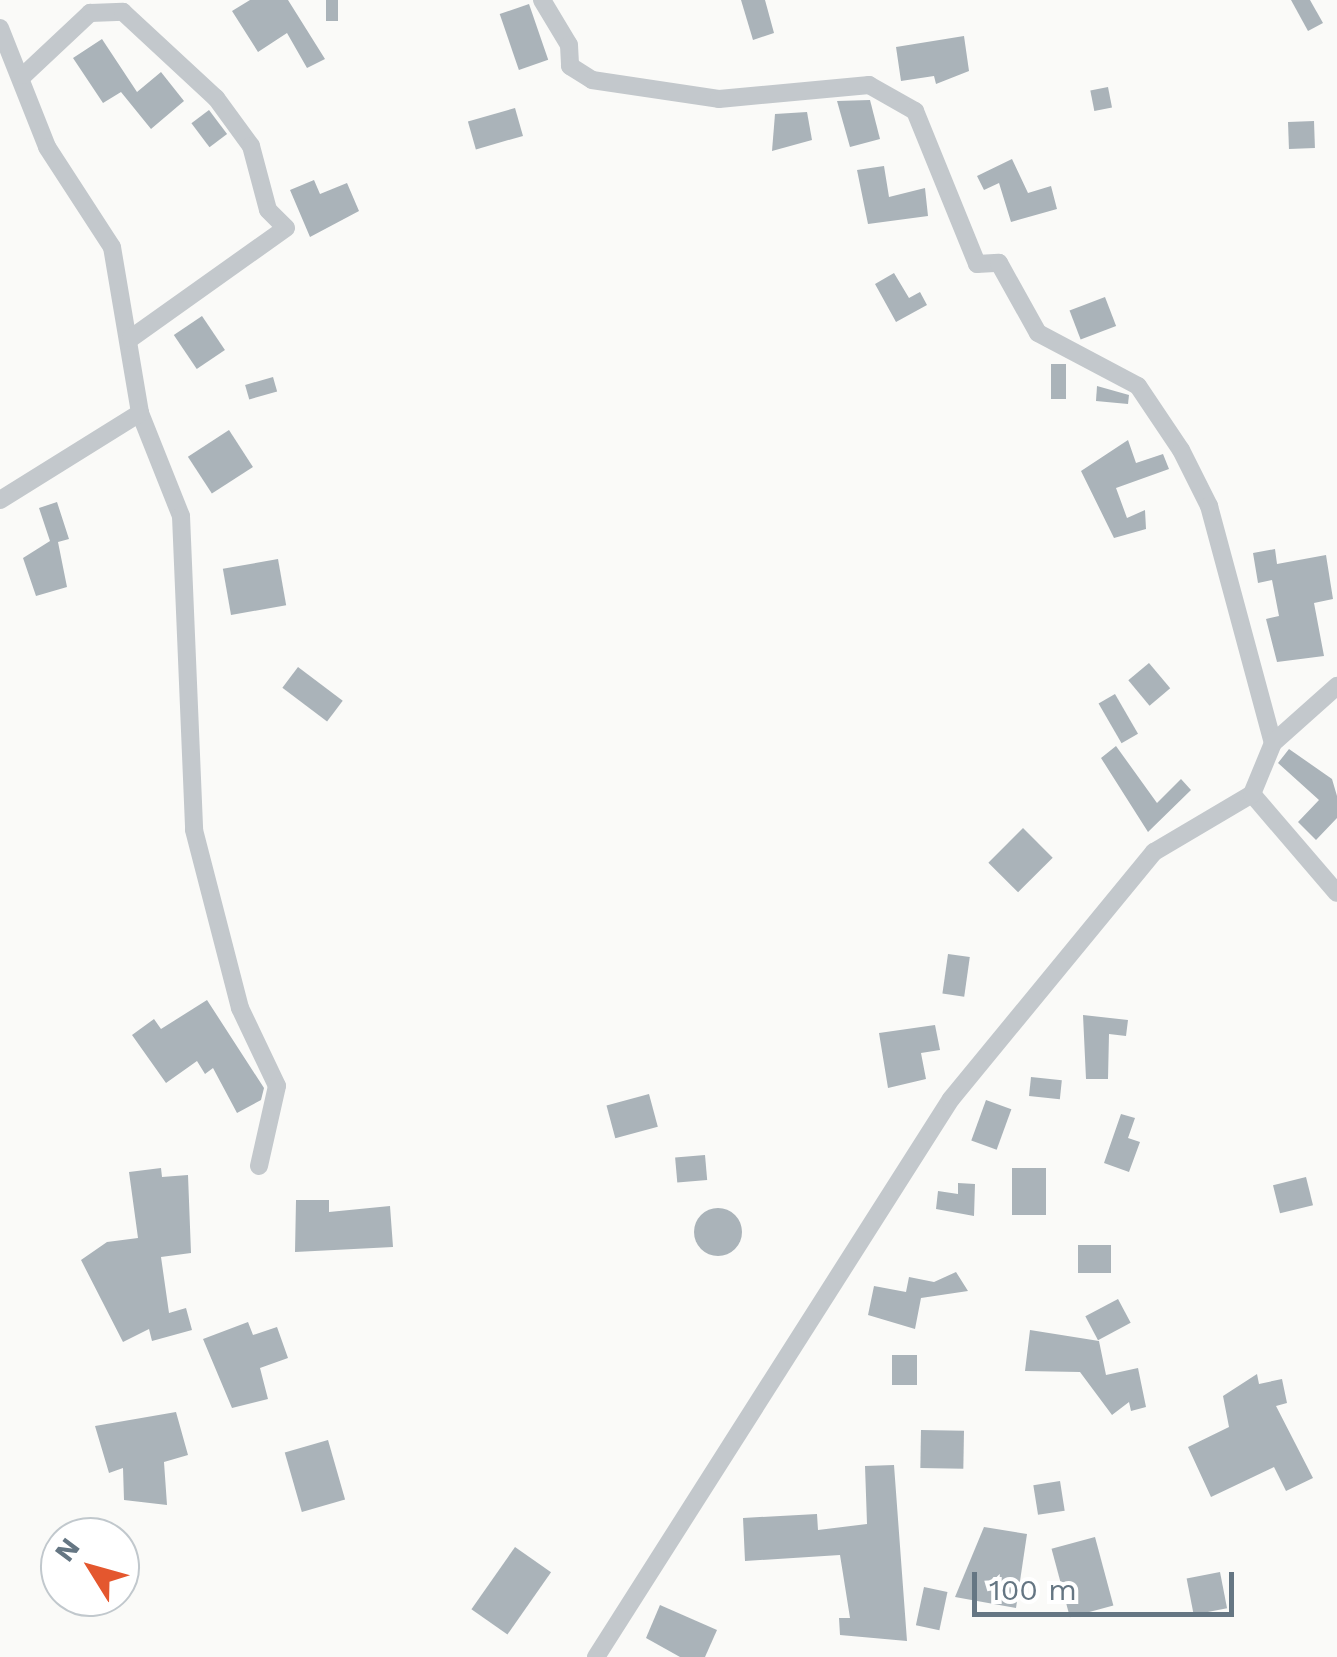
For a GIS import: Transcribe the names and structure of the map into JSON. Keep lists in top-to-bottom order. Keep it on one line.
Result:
{"scale_bar":"100 m","north":"top left"}
